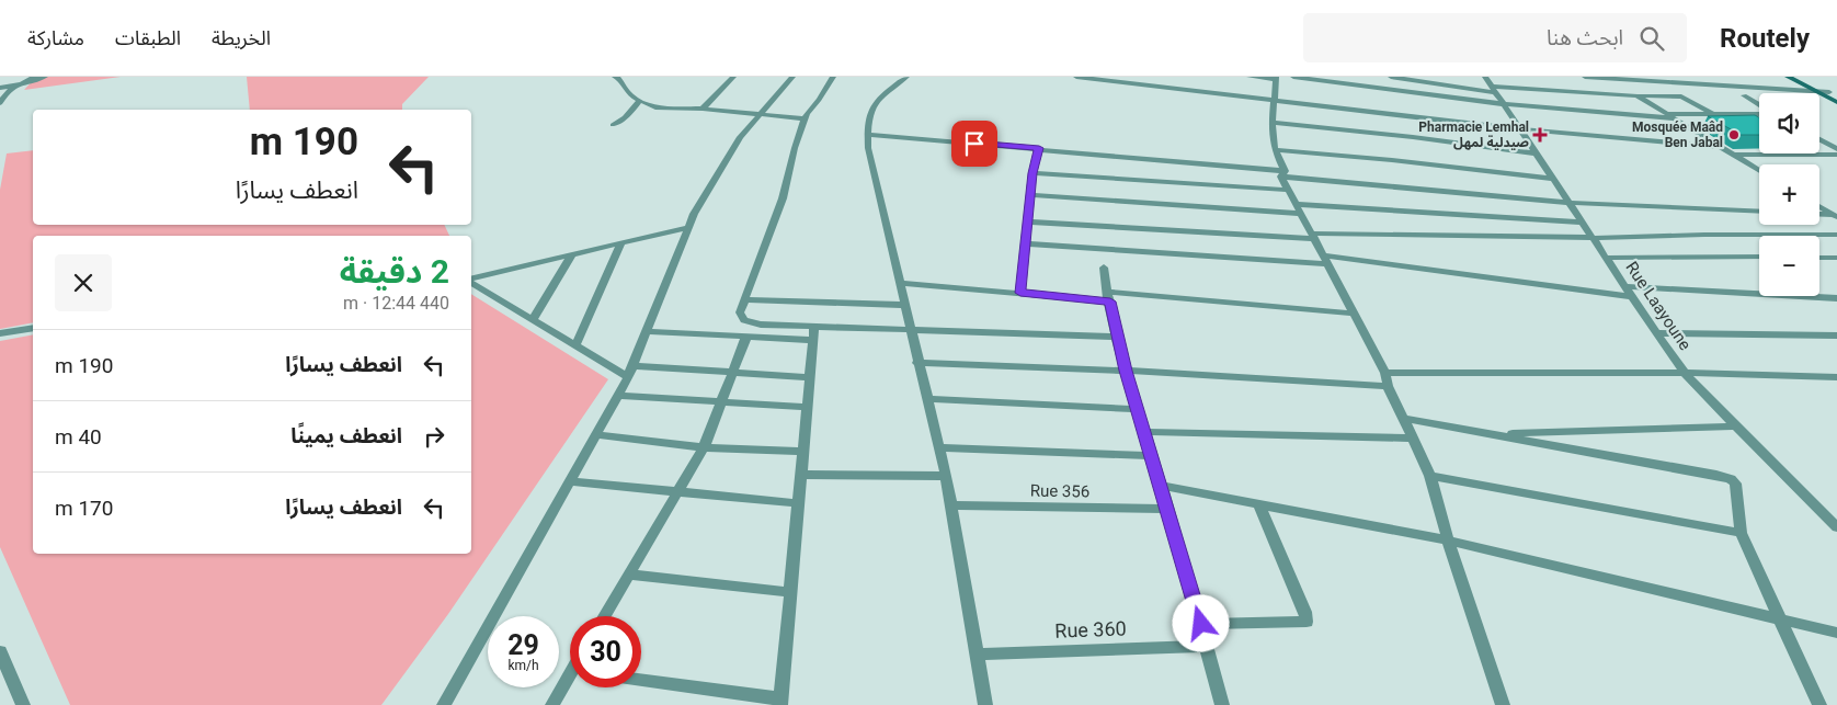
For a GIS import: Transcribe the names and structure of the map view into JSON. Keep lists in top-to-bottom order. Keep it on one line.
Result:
{"streets":{"street":["Rue Laayoune","Rue 356","Rue 360"]},"places":{"health":["Pharmacie Lemhal صيدلية لمهل"],"other":["Mosquée Maâd Ben Jabal"]},"page":{"header":"Routely","search":"ابحث هنا","nav":["الخريطة","الطبقات","مشاركة"],"map_buttons":["+","−"],"turn":["190 m","انعطف يسارًا"],"heading":["2 دقيقة","440 m · 12:44"],"list":[{"name":"انعطف يسارًا","value":"190 m"},{"name":"انعطف يمينًا","value":"40 m"},{"name":"انعطف يسارًا","value":"170 m"}],"speed":"29 km/h","limit":"30"}}
